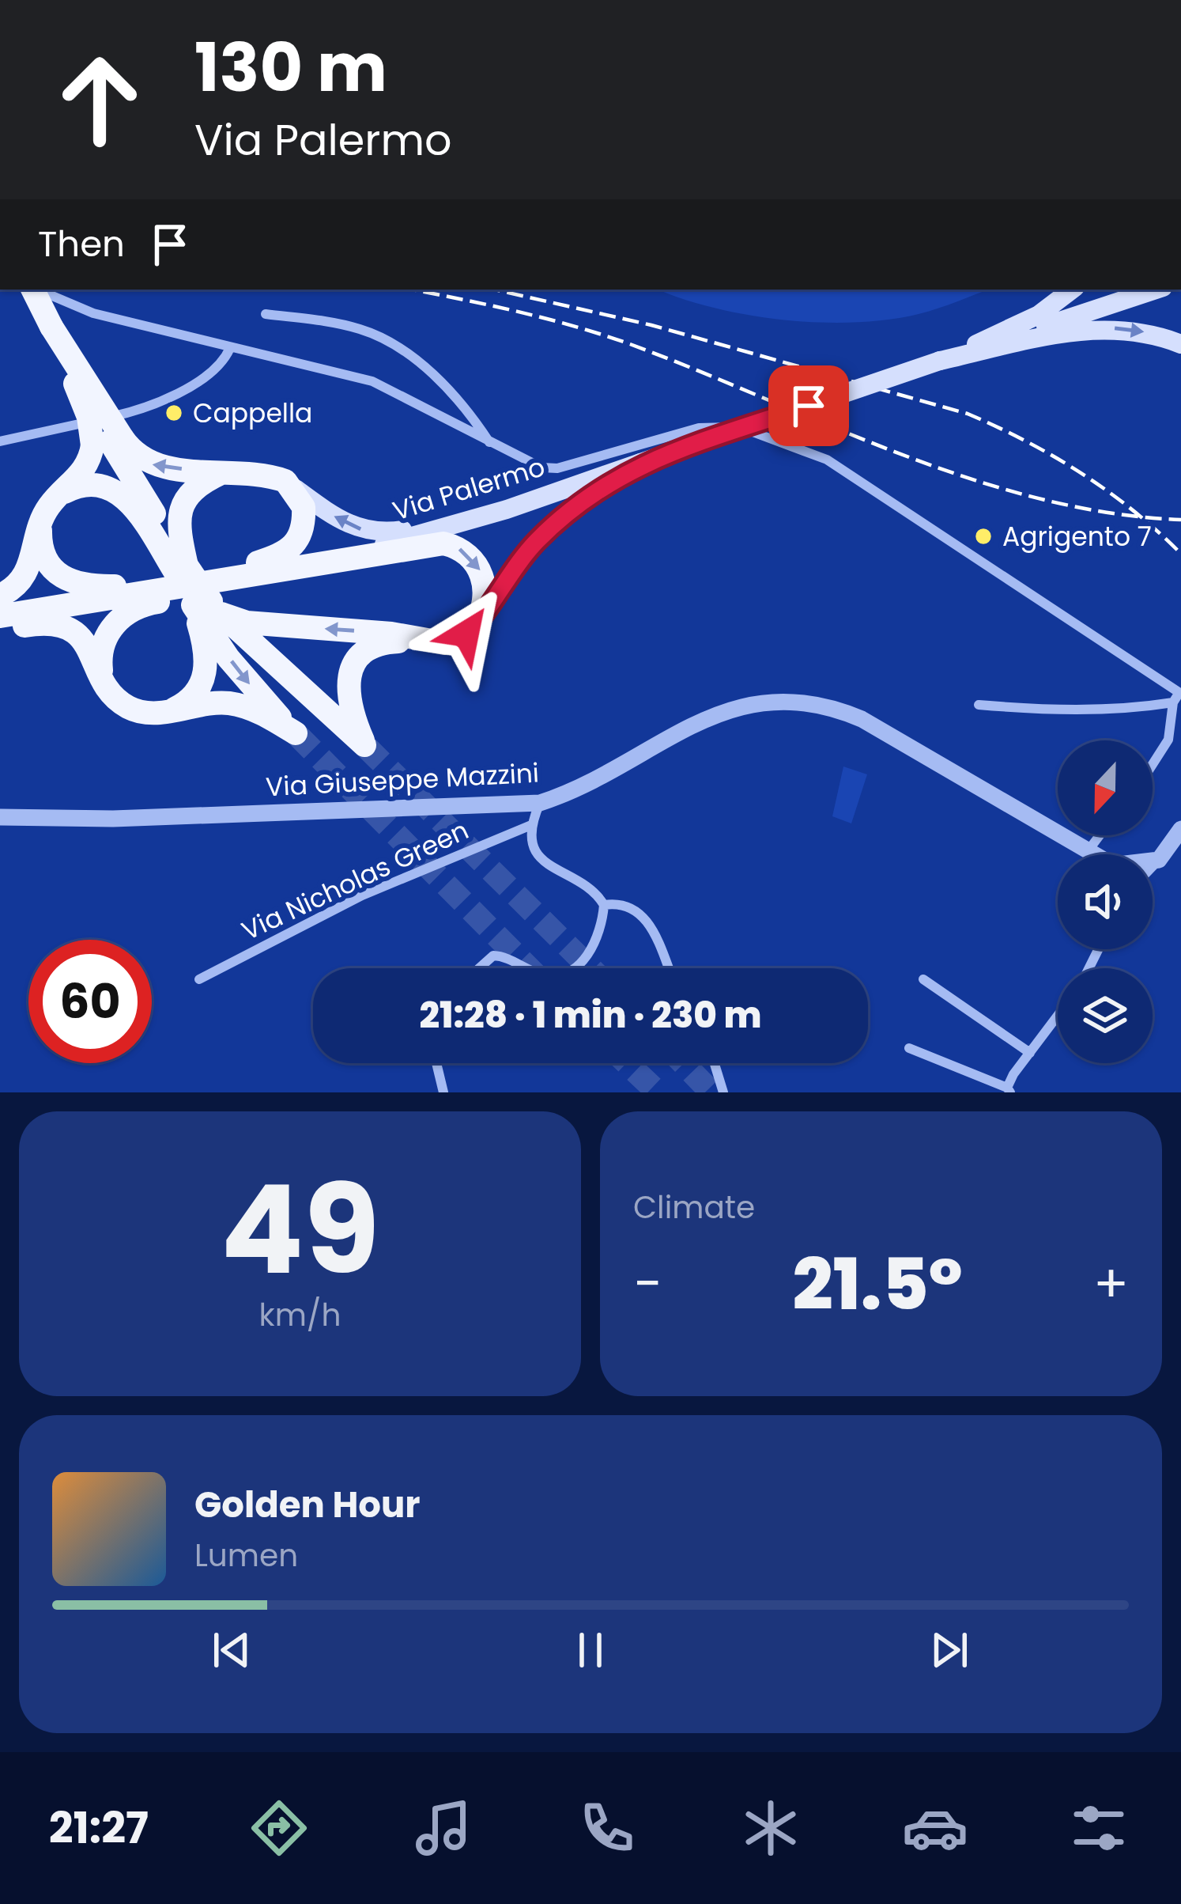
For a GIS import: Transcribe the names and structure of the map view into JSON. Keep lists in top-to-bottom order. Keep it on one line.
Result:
{"streets":{"main road":["Via Palermo"],"street":["Via Giuseppe Mazzini","Via Nicholas Green"]},"places":["Cappella","Agrigento 7"],"north":"bottom","page":{"turn":["130 m","Via Palermo"],"then":"Then","limit":"60","trip":"21:28 · 1 min · 230 m","tile":[["49","km/h"],"Climate"],"heat":["−","21.5°","+"],"song":["Golden Hour","Lumen"],"tabs":"21:27"}}
